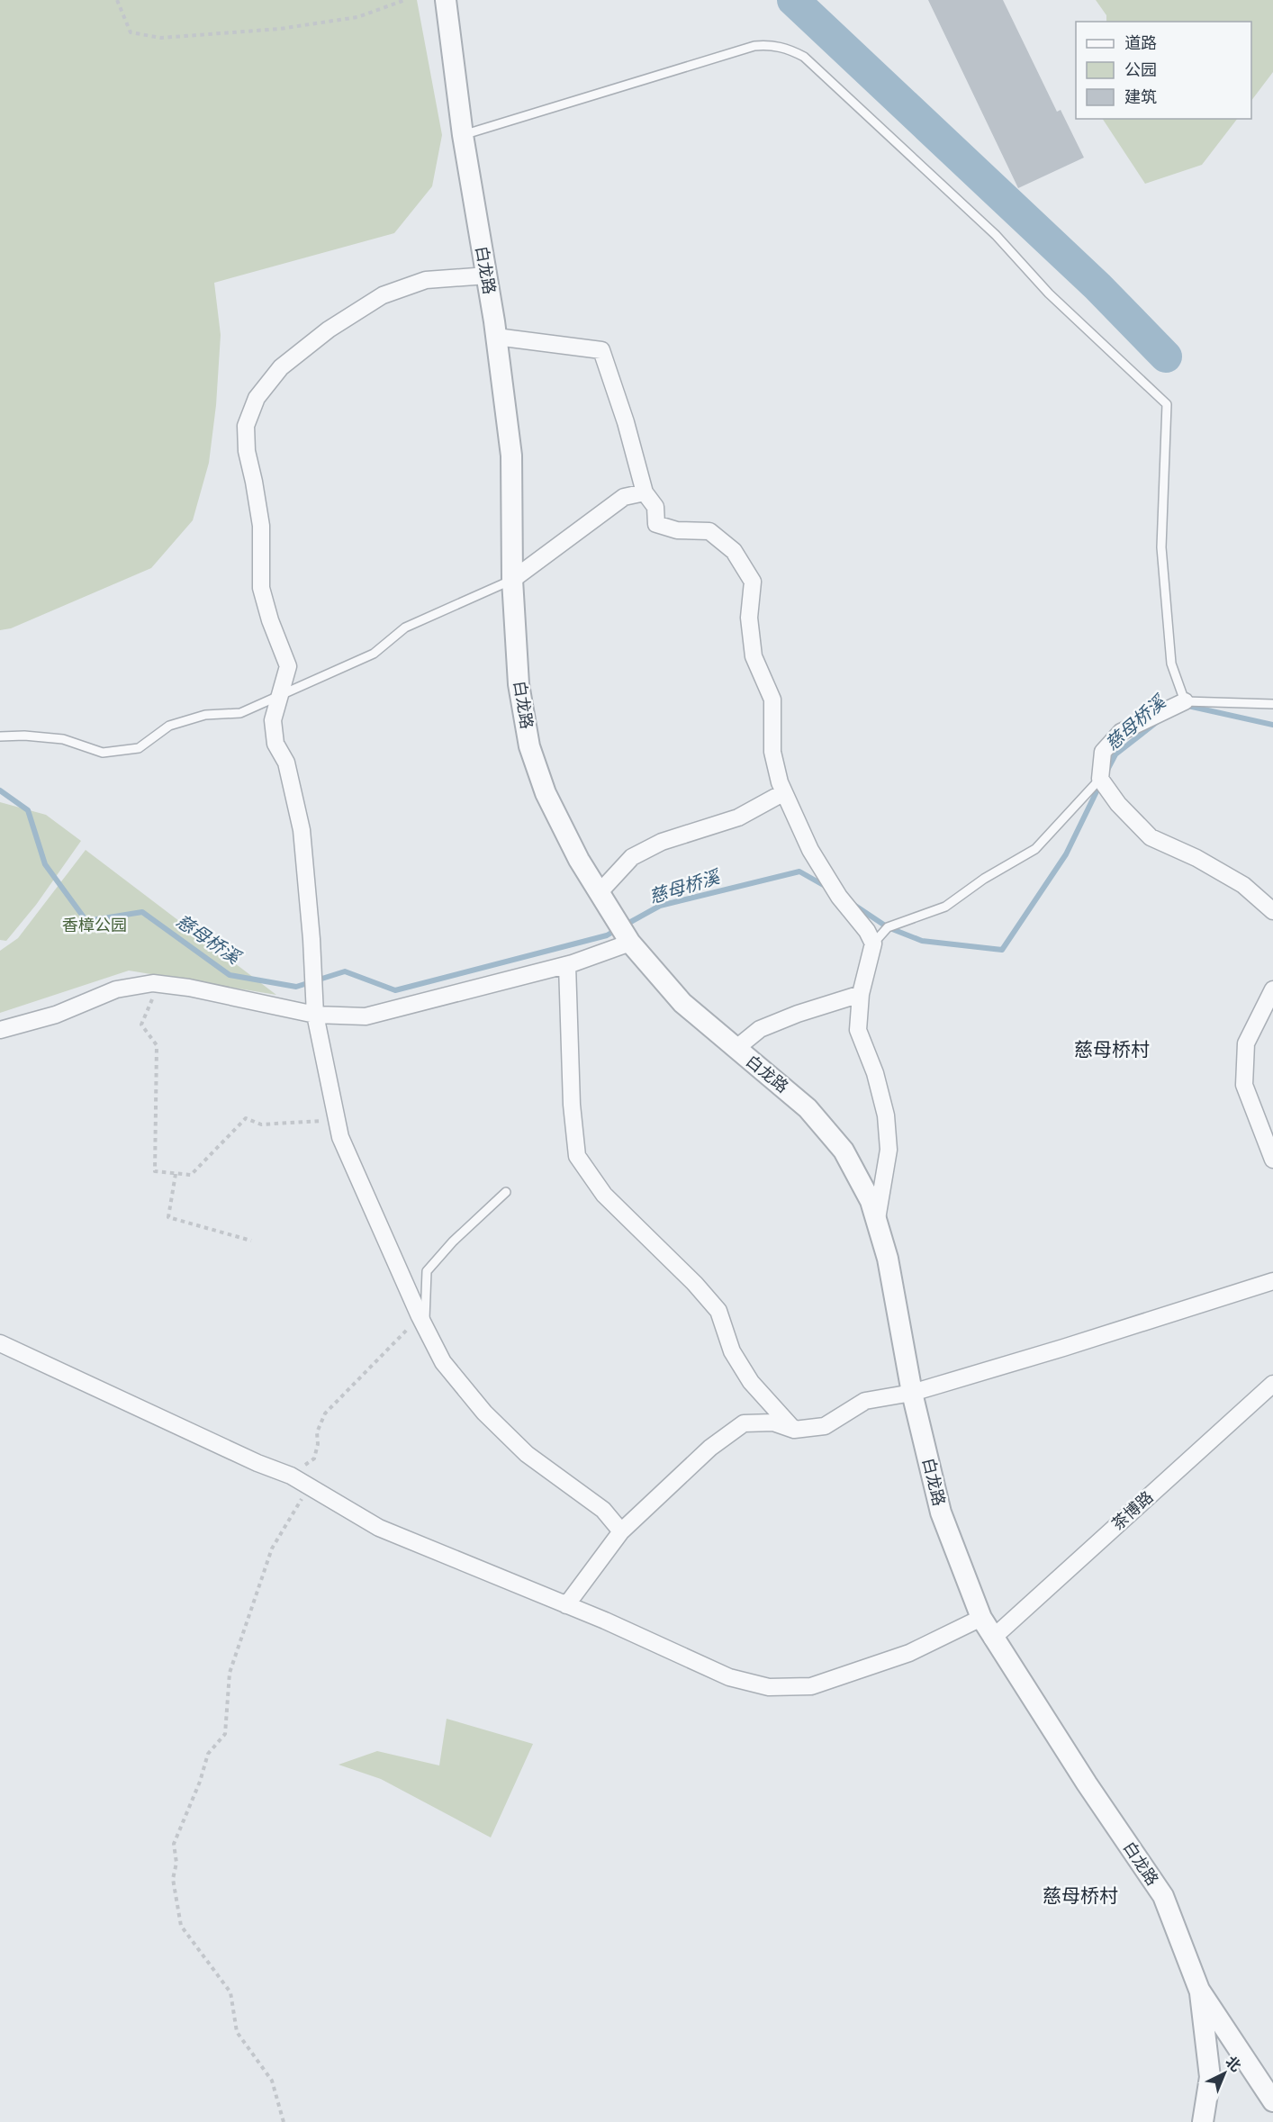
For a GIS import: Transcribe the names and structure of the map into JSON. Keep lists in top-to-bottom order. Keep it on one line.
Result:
{"streets":{"street":["白龙路","茶博路"]},"crossings":[["白龙路","茶博路"]],"districts":["慈母桥村","慈母桥村"],"water":["慈母桥溪"],"parks":["香樟公园"],"legend":["道路","公园","建筑"],"north":"top right"}
